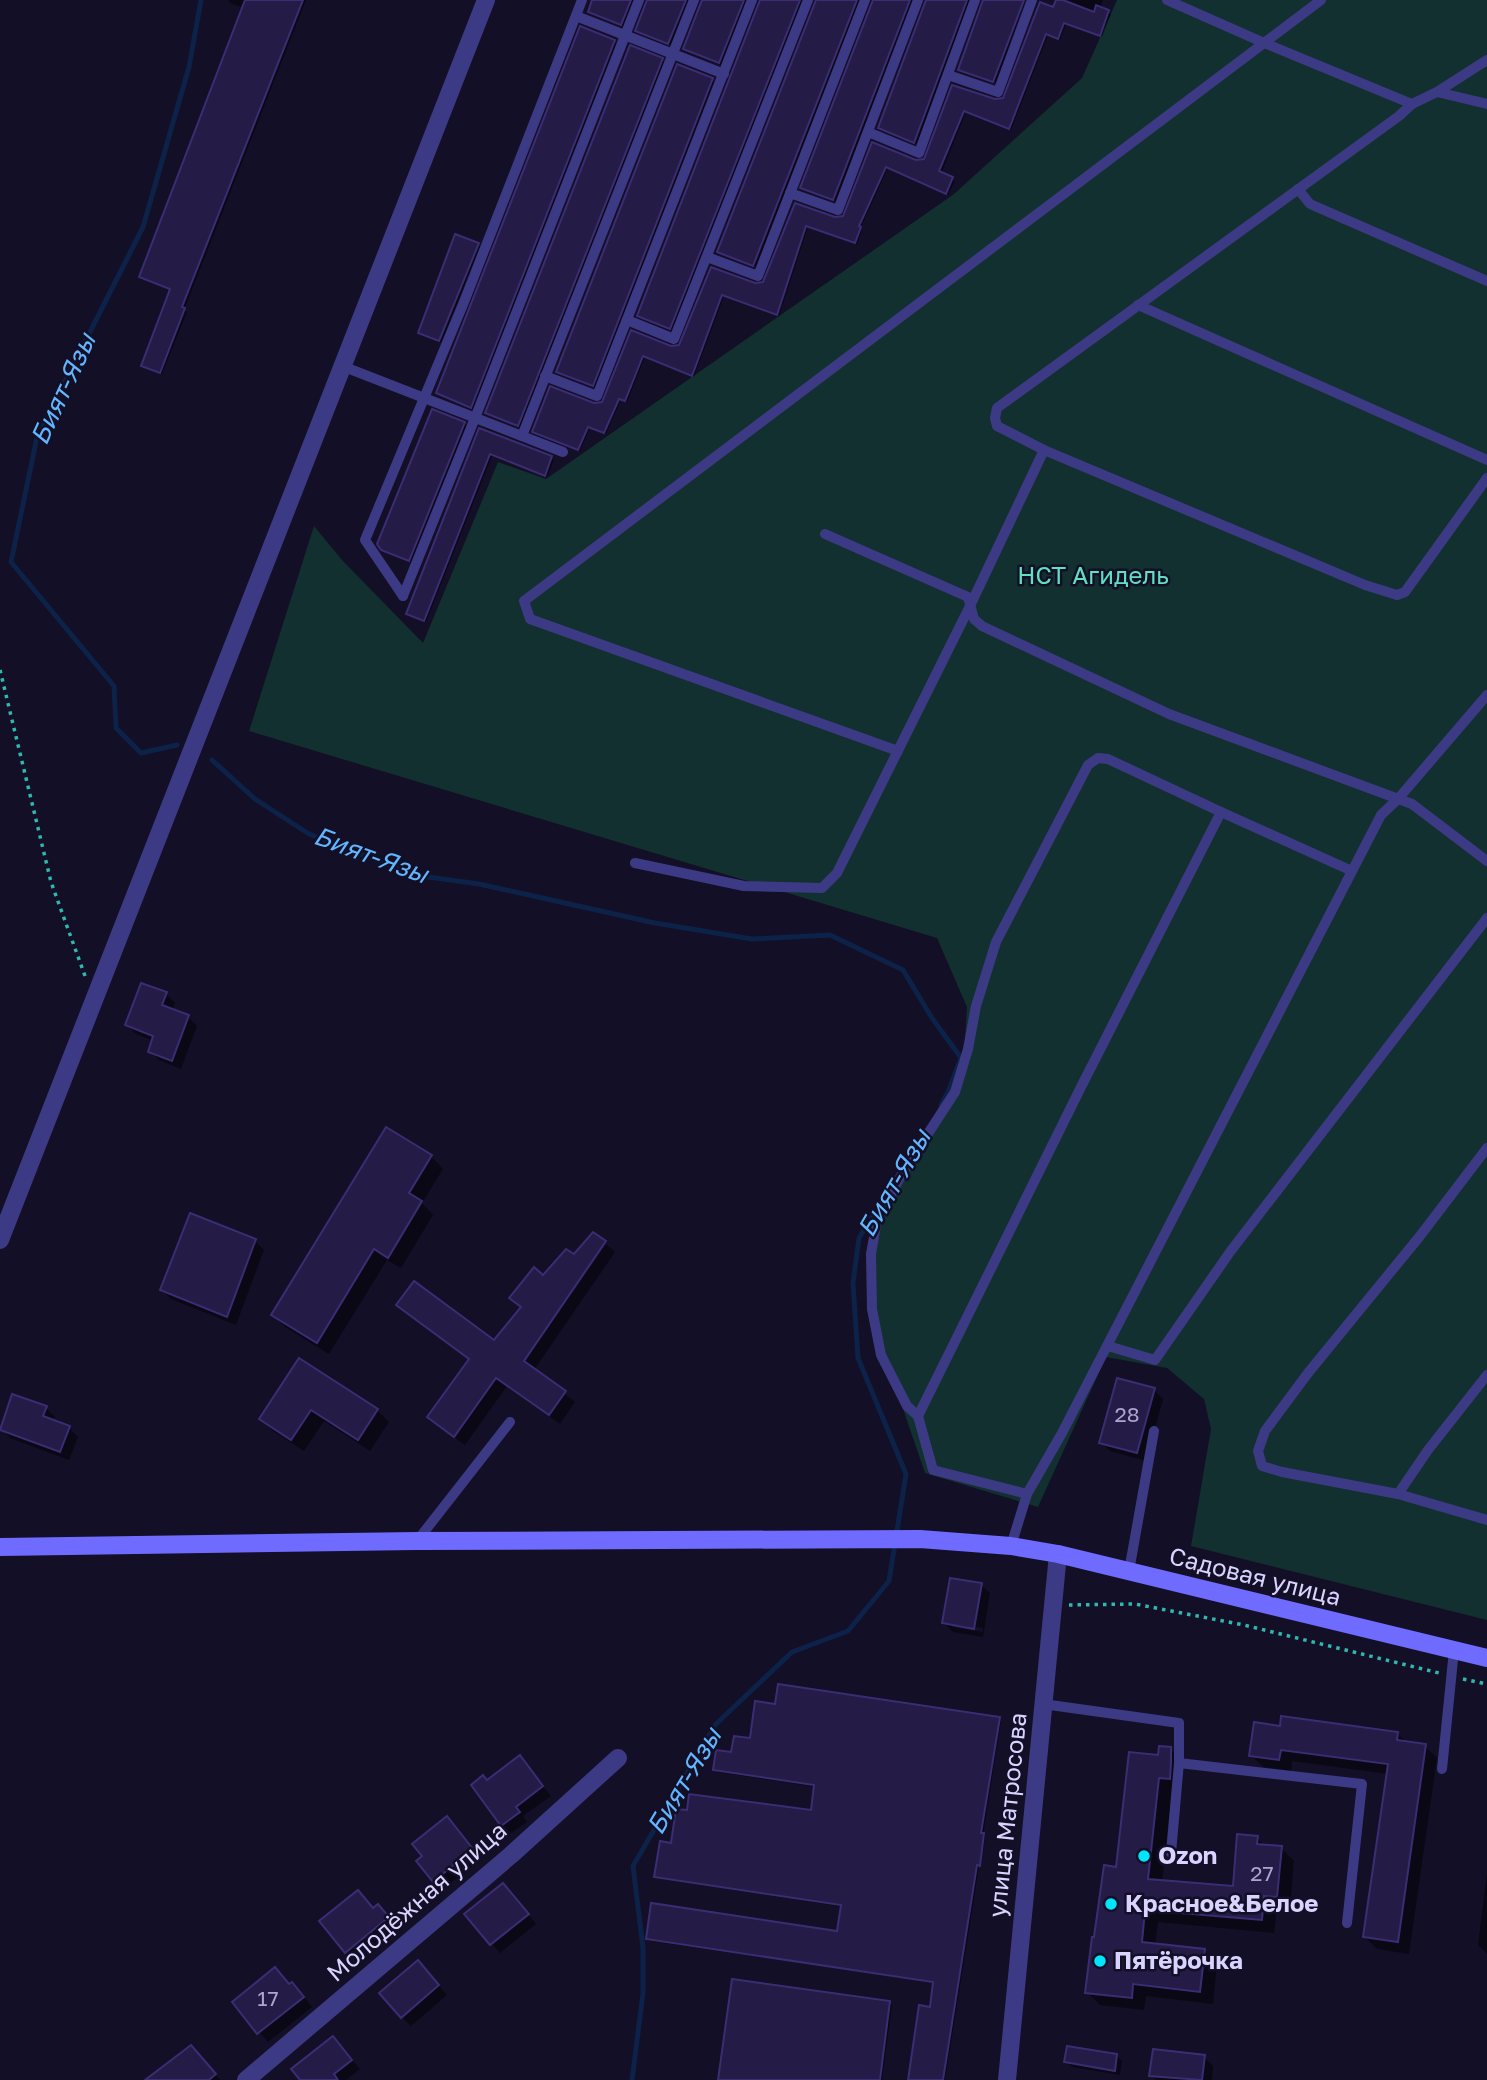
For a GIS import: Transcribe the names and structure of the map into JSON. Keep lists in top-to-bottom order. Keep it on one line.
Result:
{"streets":{"main road":["Садовая улица"],"street":["улица Матросова","Молодёжная улица"]},"crossings":[["Садовая улица","улица Матросова"]],"water":["Бият-Язы"],"parks":["НСТ Агидель"],"places":["Ozon","Красное&Белое","Пятёрочка"],"house_numbers":["28","27","17"]}
